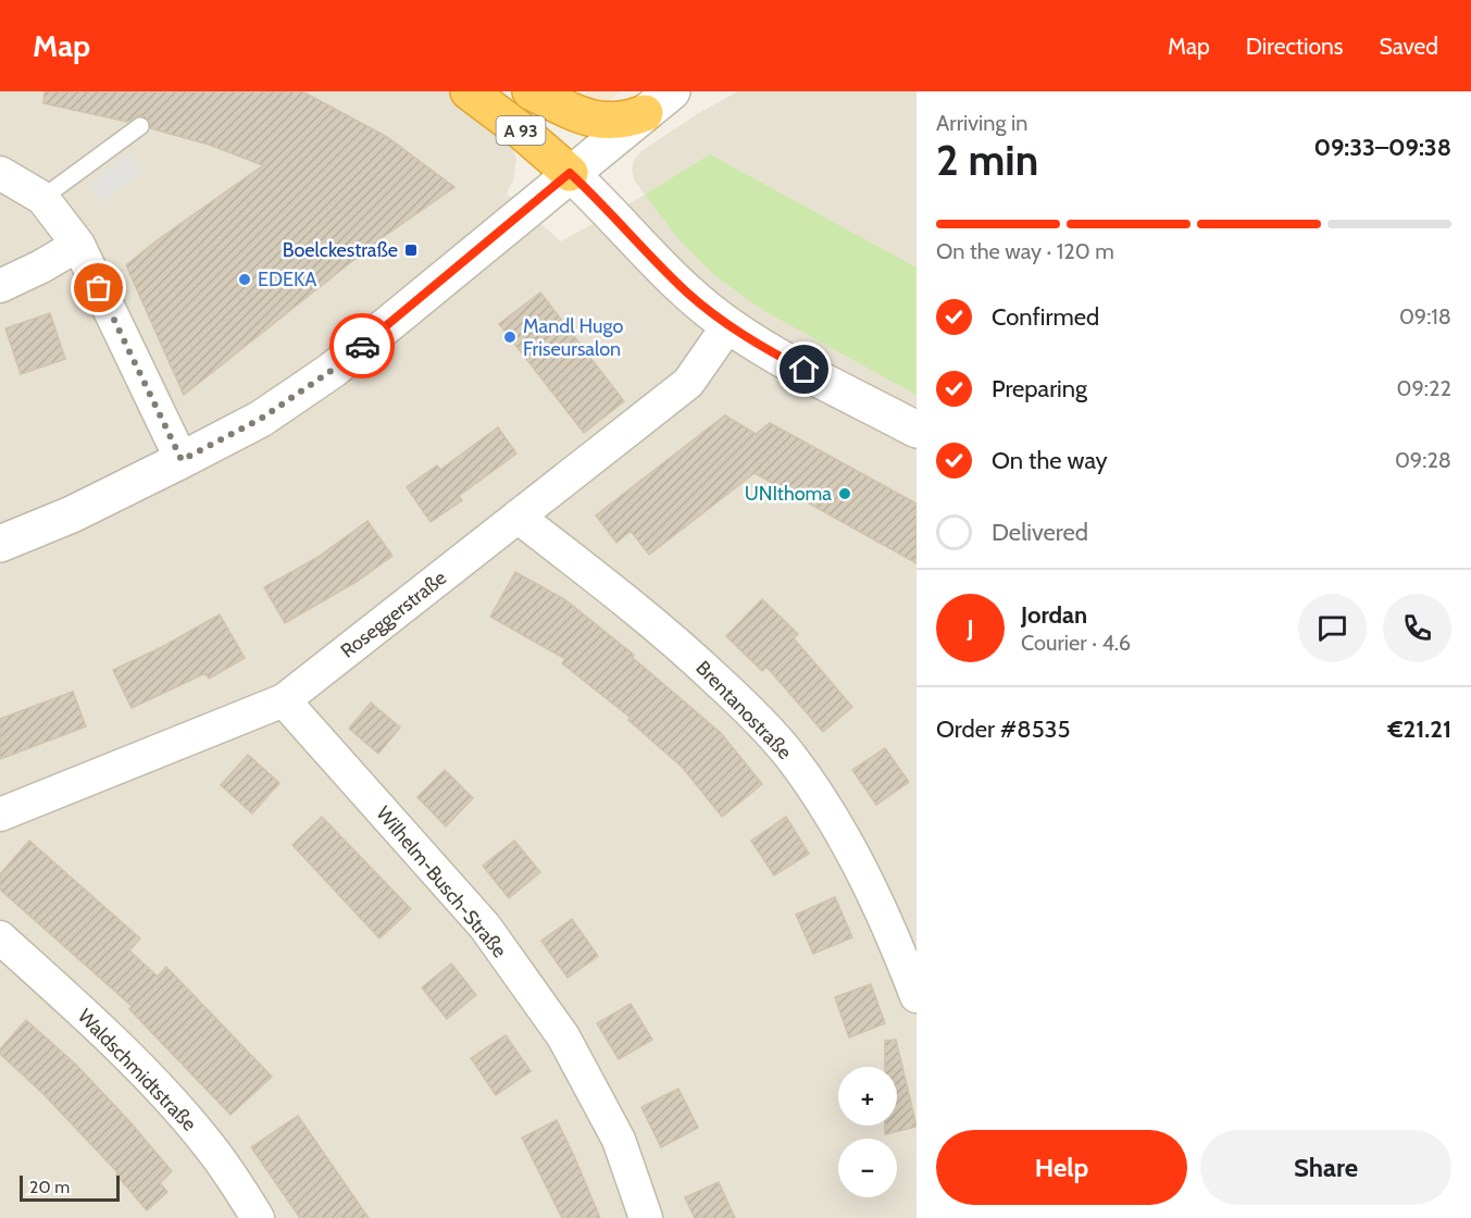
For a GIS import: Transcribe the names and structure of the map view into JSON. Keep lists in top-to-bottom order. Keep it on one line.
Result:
{"streets":{"highway":["A 93"],"street":["Roseggerstraße","Brentanostraße","Wilhelm-Busch-Straße","Waldschmidtstraße"]},"crossings":[["Roseggerstraße","Brentanostraße"],["Roseggerstraße","Wilhelm-Busch-Straße"]],"places":{"transit":["Boelckestraße"],"other":["EDEKA","Mandl Hugo Friseursalon","UNIthoma"]},"scale_bar":"20 m","page":{"header":"Map","nav":["Map","Directions","Saved"],"heading":["2 min","Arriving in","09:33–09:38"],"panel":["Jordan","Courier · 4.6","Order #8535","€21.21"],"bar":"On the way · 120 m","list":[["Confirmed","09:18"],["Preparing","09:22"],["On the way","09:28"],"Delivered"],"round":"J","map_buttons":["+","−"],"buttons":["Help","Share"],"scale":"20 m"}}
